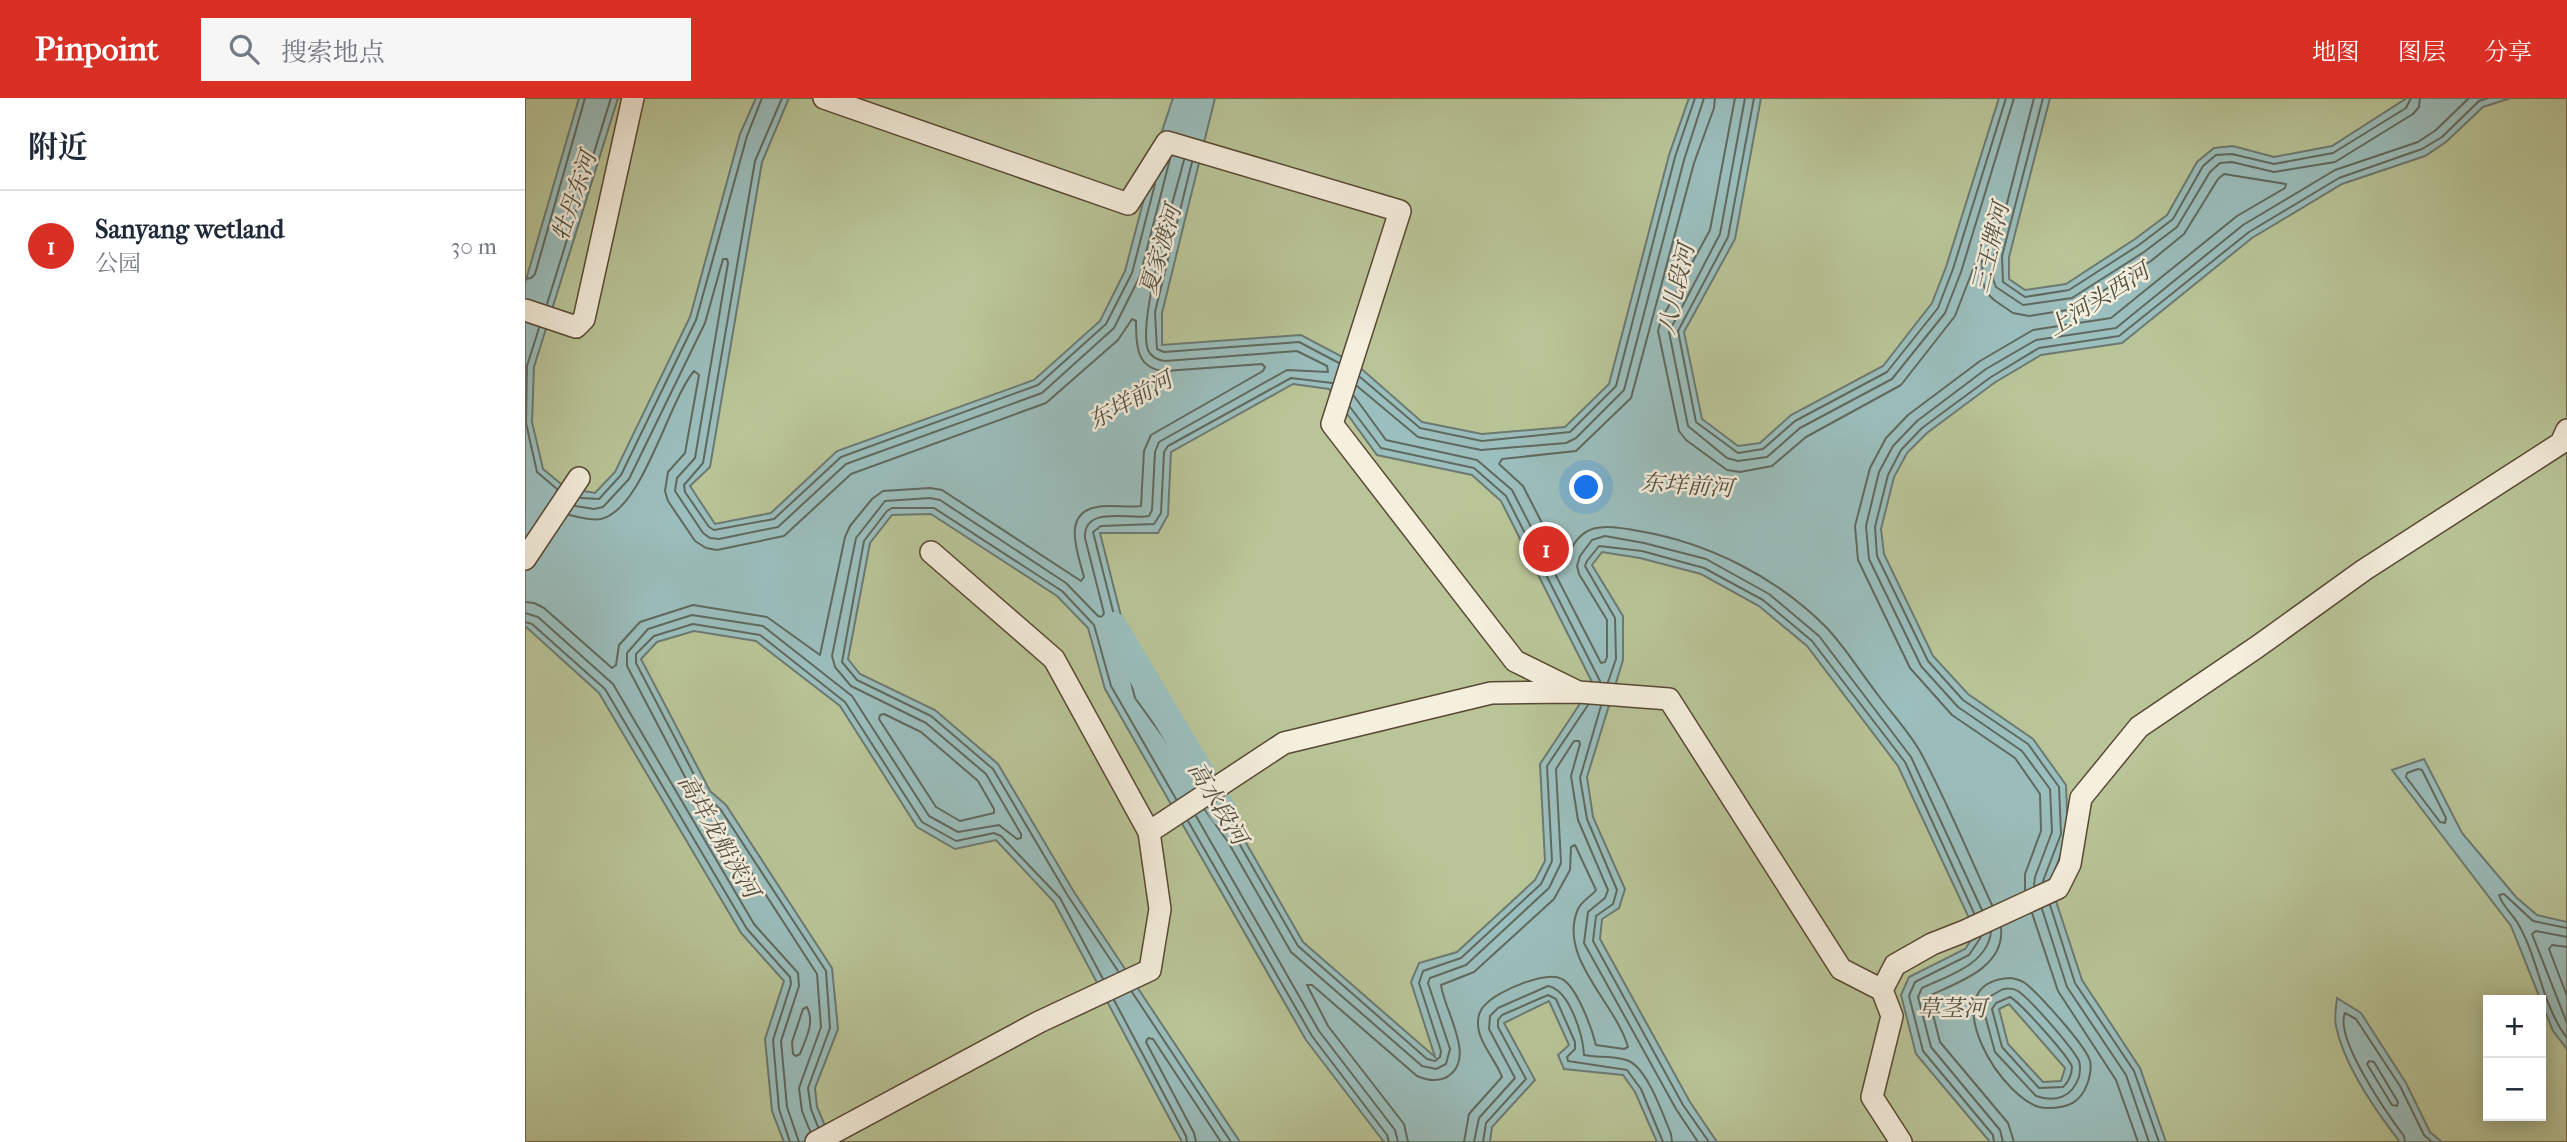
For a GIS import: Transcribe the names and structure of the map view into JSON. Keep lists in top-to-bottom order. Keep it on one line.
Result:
{"water":["牡丹东河","三王牌河","夏家渡河","八儿段河","上河头西河","东垟前河","高水段河","高垟龙船浃河","草茎河"],"page":{"header":"Pinpoint","search":"搜索地点","nav":["地图","图层","分享"],"heading":"附近","list":[{"mark":"1","name":"Sanyang wetland","note":"公园","value":"30 m"}],"pins":"1","map_buttons":["+","−"]}}
